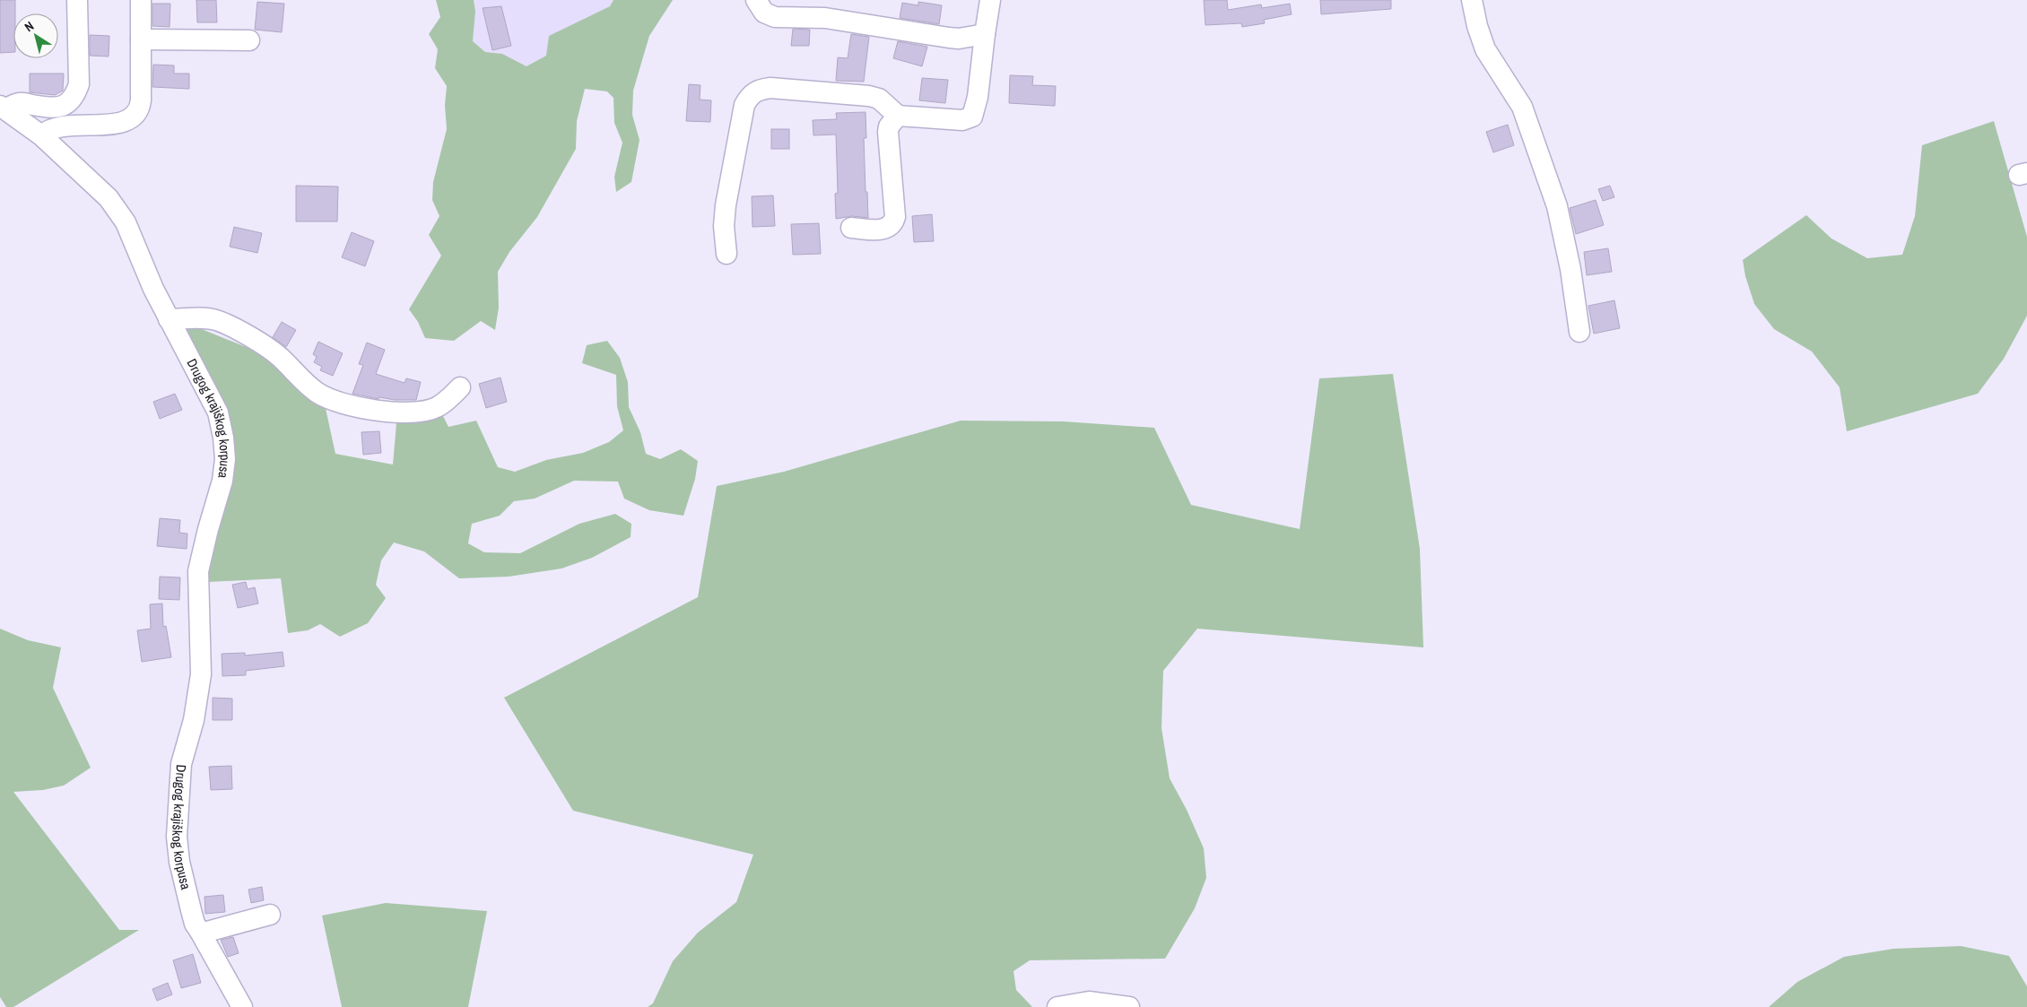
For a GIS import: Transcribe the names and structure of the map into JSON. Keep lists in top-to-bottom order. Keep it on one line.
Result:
{"streets":{"street":["Drugog krajiškog korpusa"]},"north":"top left"}
